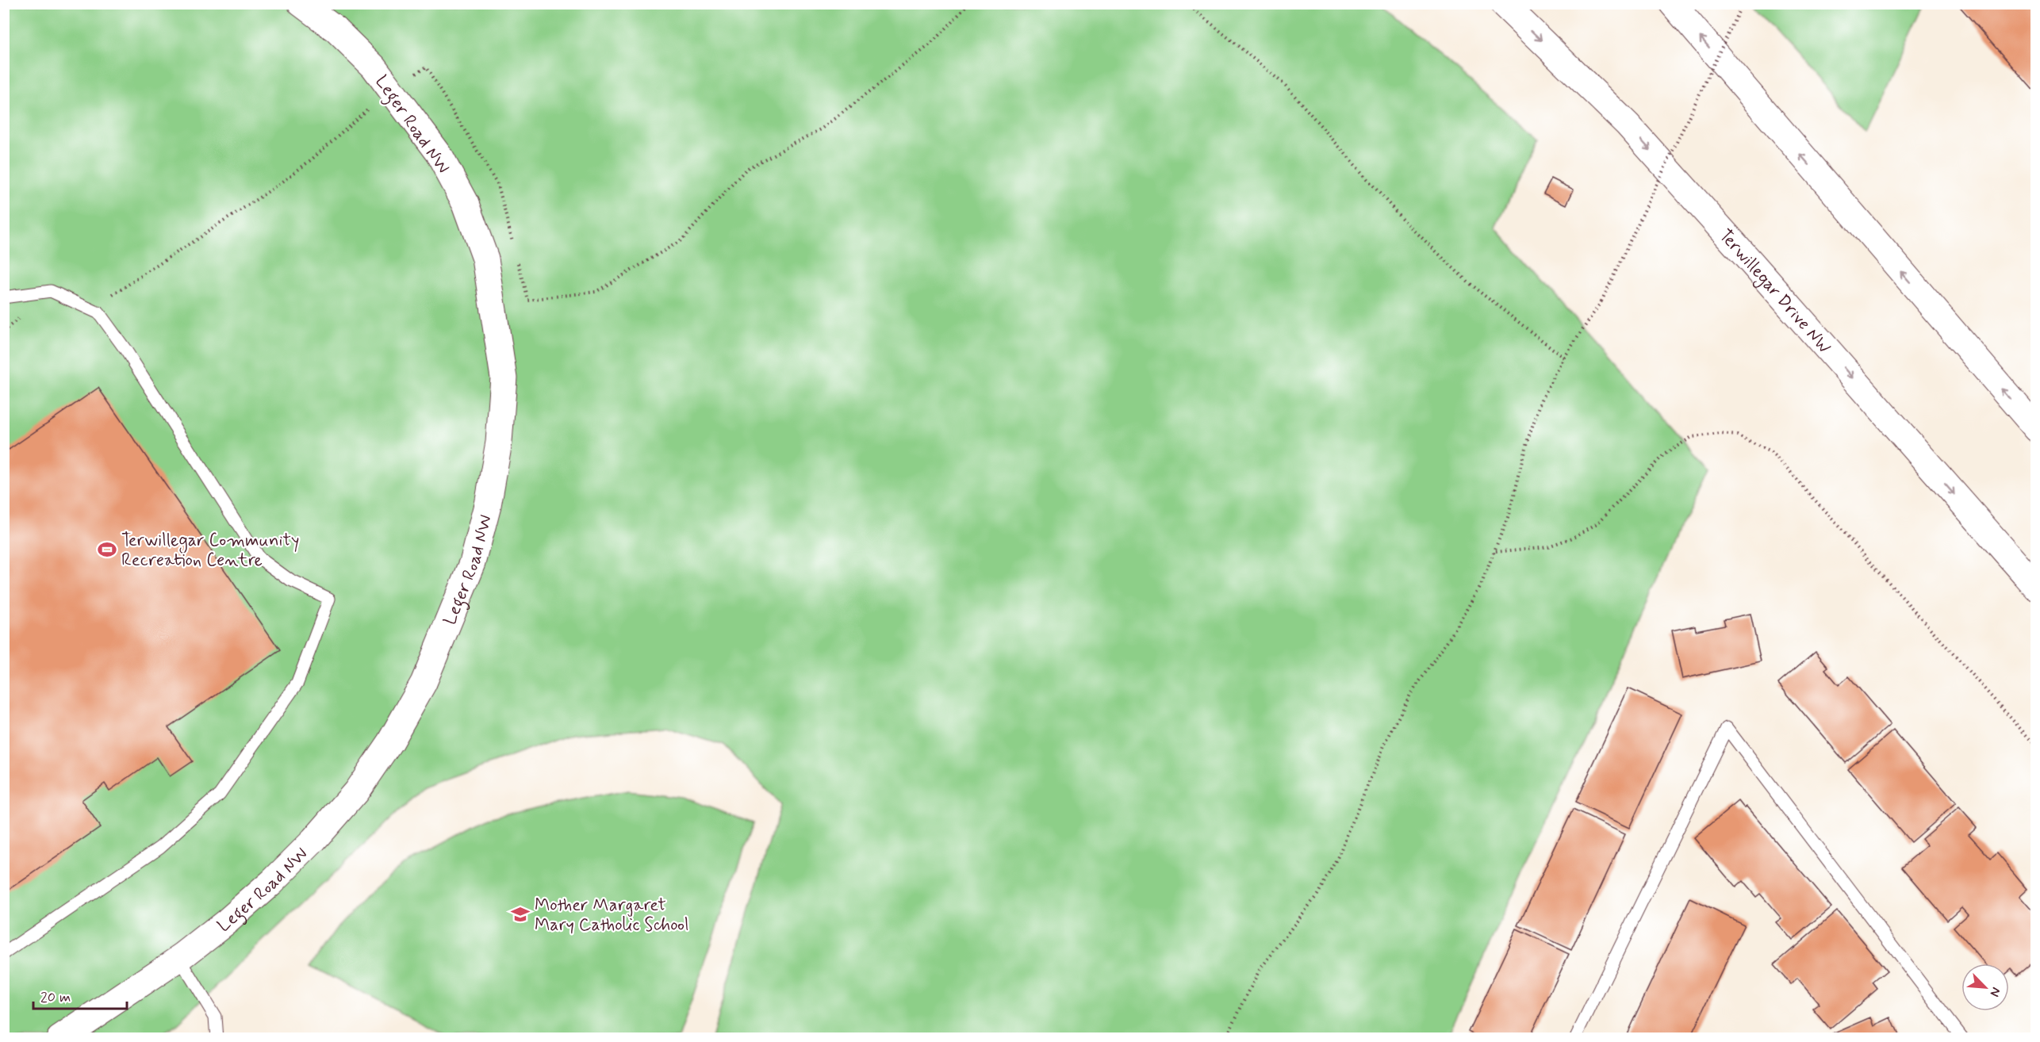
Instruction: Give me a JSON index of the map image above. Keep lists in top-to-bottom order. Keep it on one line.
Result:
{"streets":{"main road":["Leger Road NW","Terwillegar Drive NW"]},"places":{"sports":["Terwillegar Community Recreation Centre"],"school or university":["Mother Margaret Mary Catholic School"]},"scale_bar":"20 m","north":"bottom right"}
